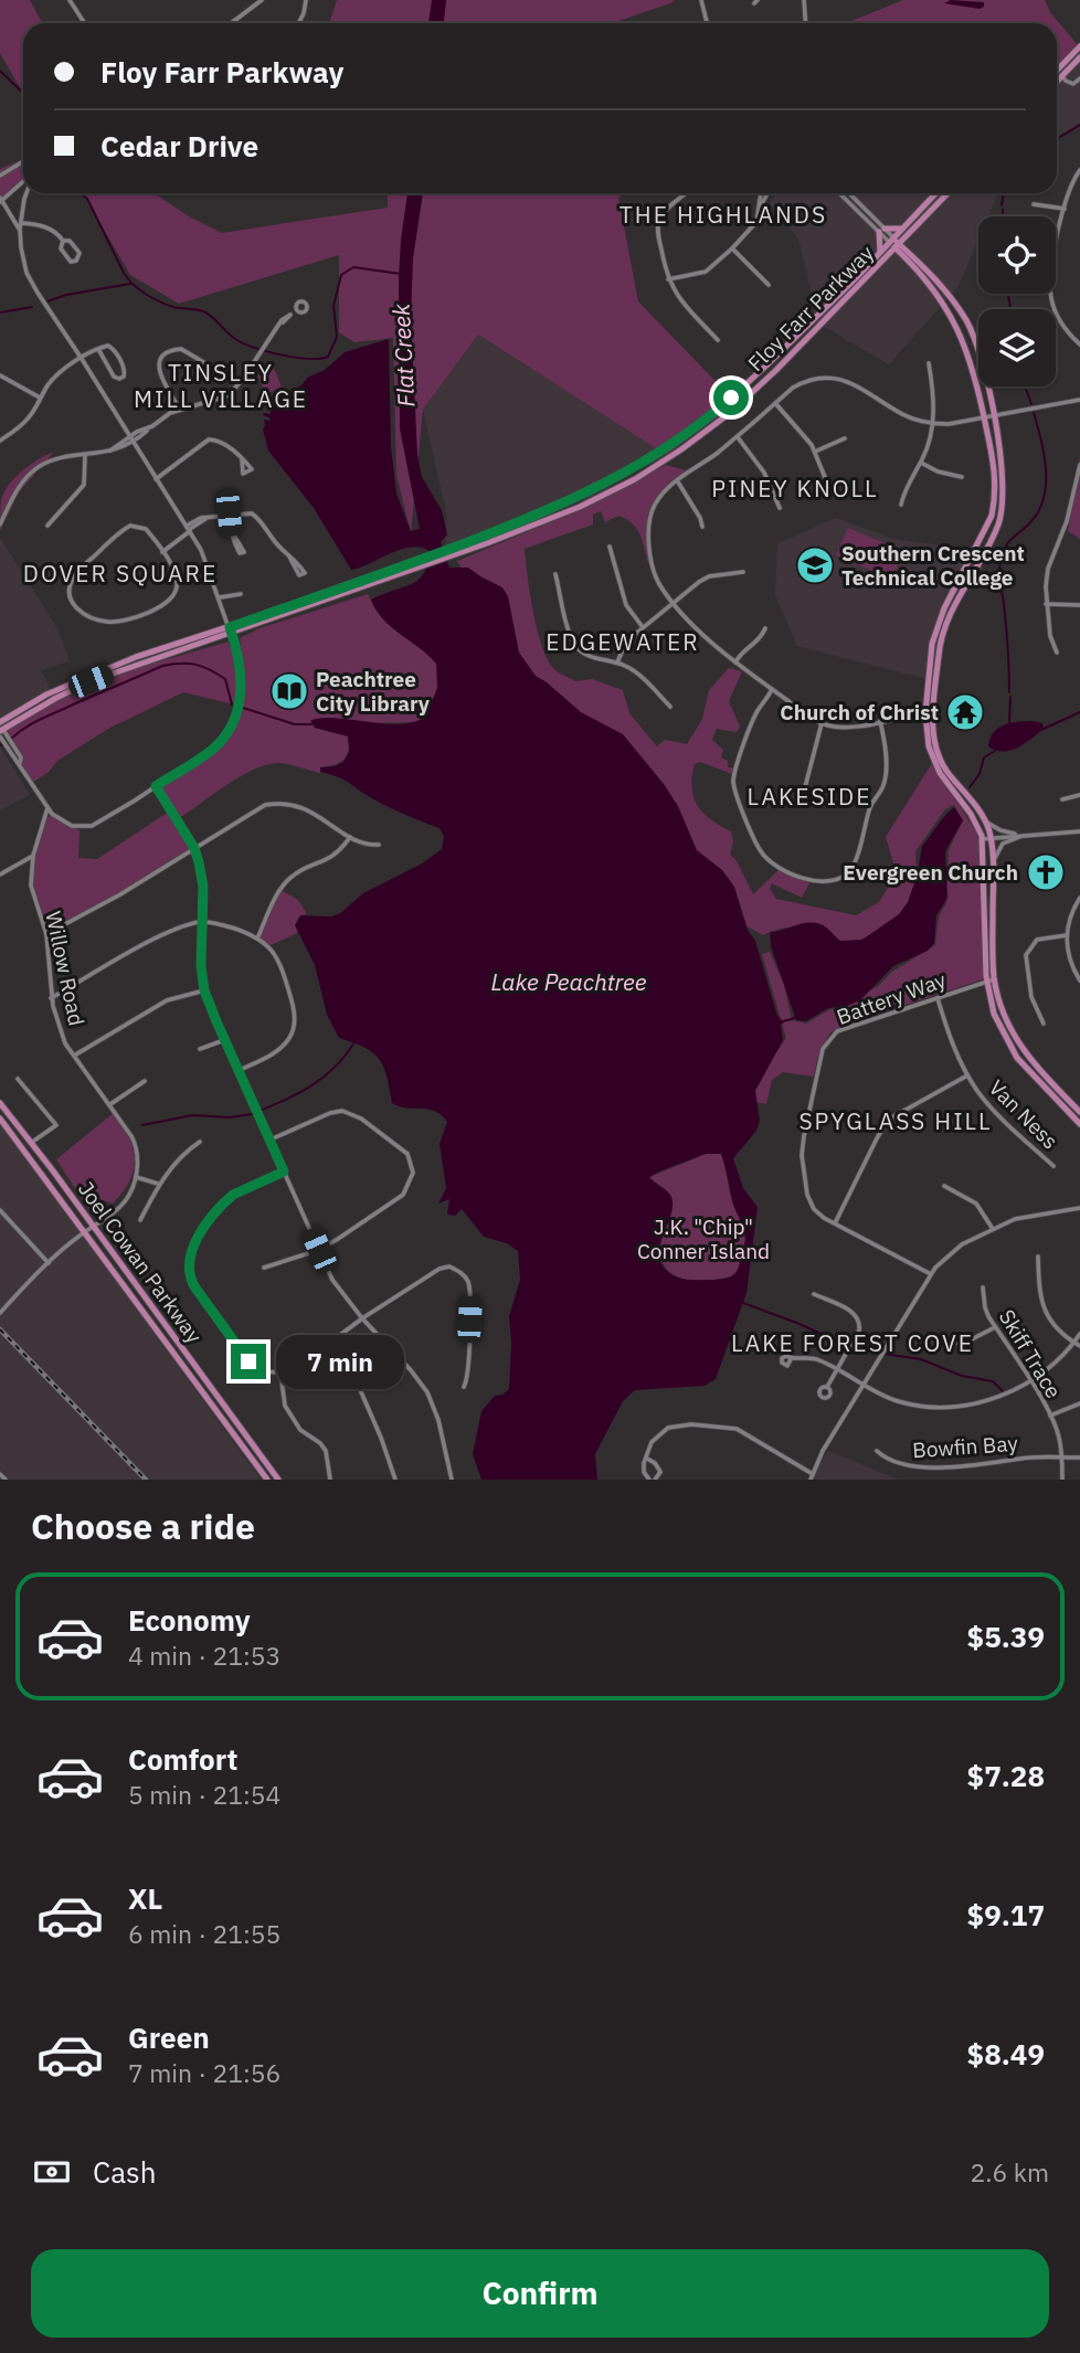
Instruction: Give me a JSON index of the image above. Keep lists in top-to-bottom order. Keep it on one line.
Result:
{"streets":{"main road":["Floy Farr Parkway","Joel Cowan Parkway"],"street":["Willow Road","Battery Way","Van Ness","Skiff Trace","Bowfin Bay"]},"crossings":[["Battery Way","Van Ness"],["Skiff Trace","Bowfin Bay"]],"districts":["THE HIGHLANDS","TINSLEY MILL VILLAGE","PINEY KNOLL","DOVER SQUARE","EDGEWATER","LAKESIDE","SPYGLASS HILL","LAKE FOREST COVE"],"water":["Flat Creek","Lake Peachtree"],"parks":["J.K. \"Chip\" Conner Island"],"places":{"school or university":["Southern Crescent Technical College"],"library":["Peachtree City Library"],"temple":["Church of Christ"],"church":["Evergreen Church"]},"page":{"banner":["Floy Farr Parkway","Cedar Drive"],"bubble":"7 min","heading":"Choose a ride","list":[{"name":"Economy","note":"4 min · 21:53","value":"$5.39"},{"name":"Comfort","note":"5 min · 21:54","value":"$7.28"},{"name":"XL","note":"6 min · 21:55","value":"$9.17"},{"name":"Green","note":"7 min · 21:56","value":"$8.49"}],"pay":["Cash","2.6 km"],"buttons":"Confirm"}}
